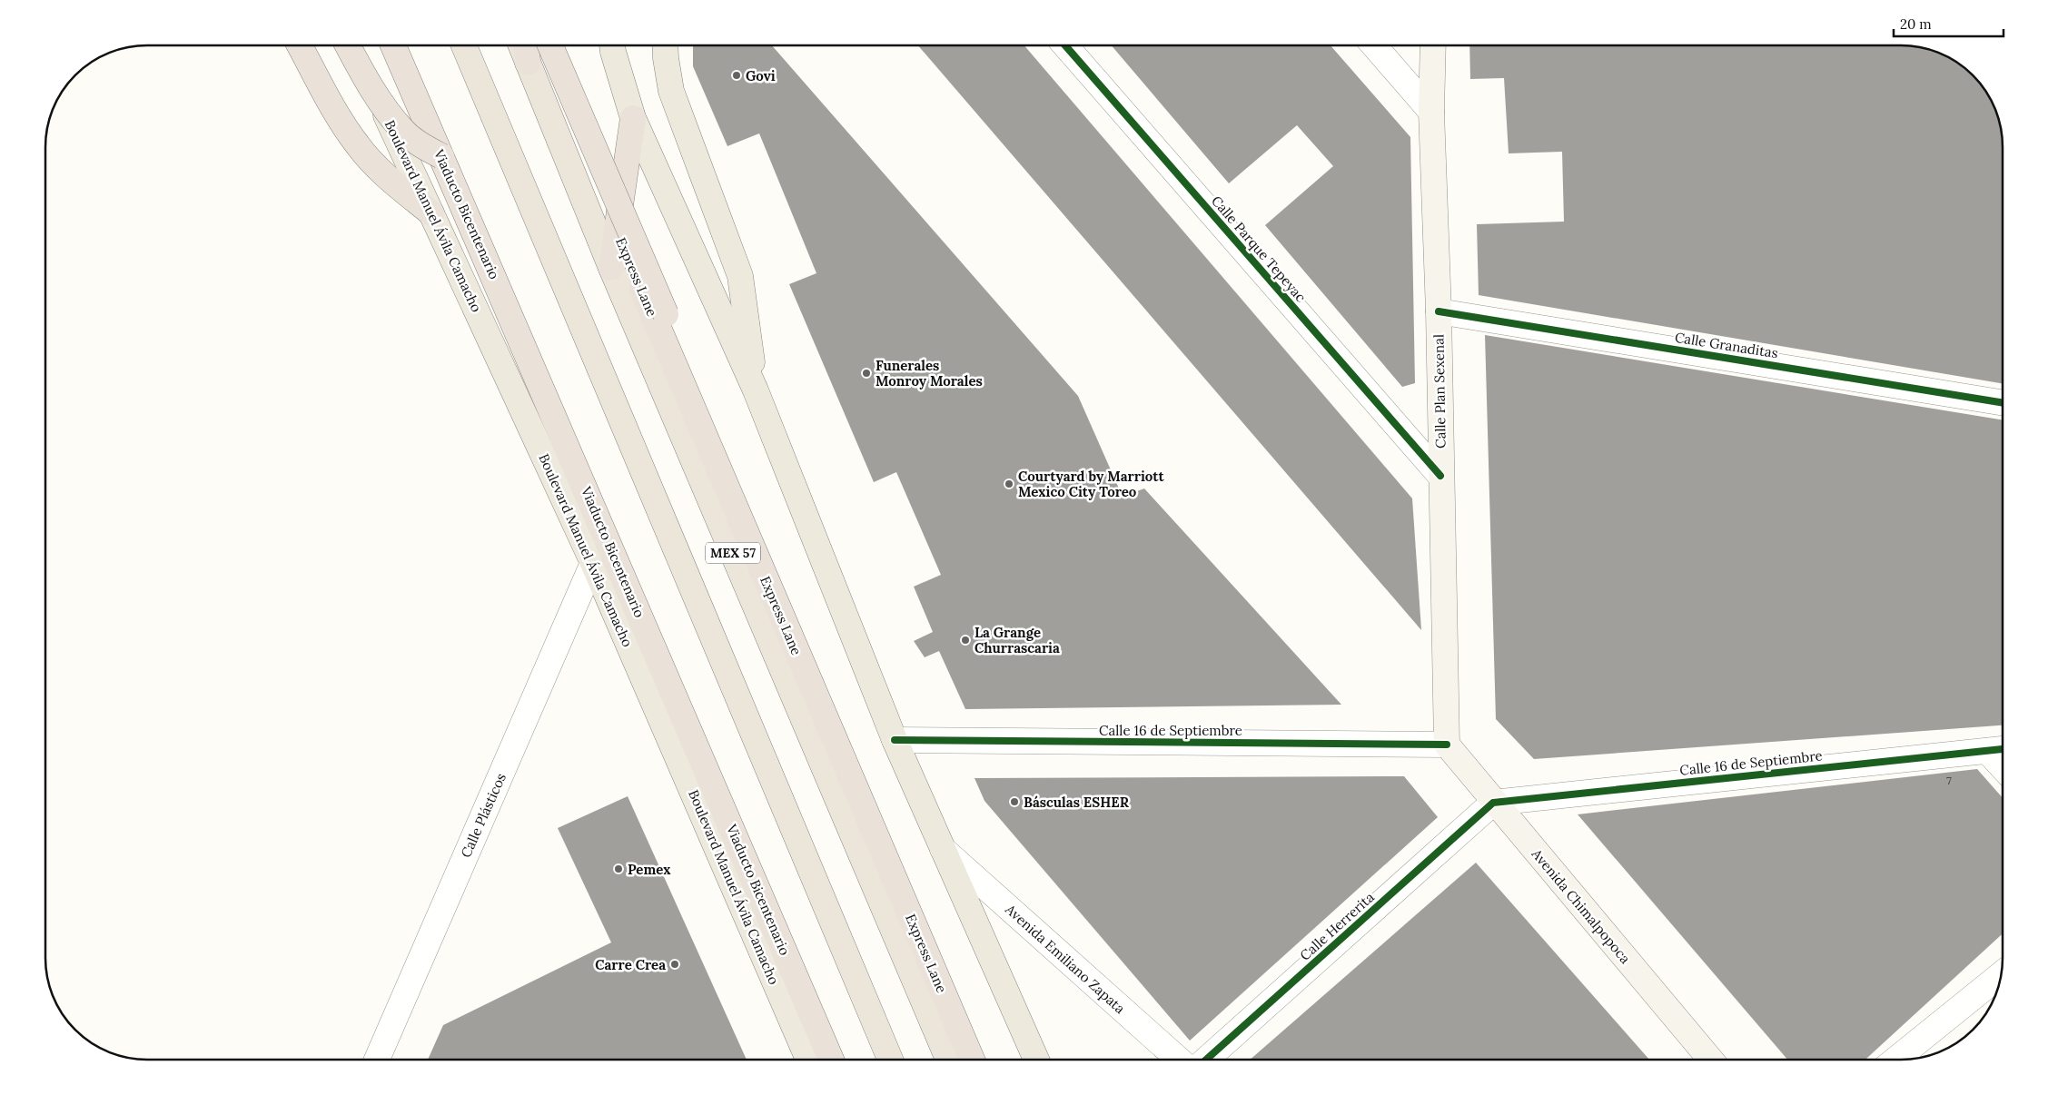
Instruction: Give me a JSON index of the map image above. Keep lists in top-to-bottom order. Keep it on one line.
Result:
{"streets":{"highway":["Viaducto Bicentenario","Express Lane","MEX 57"],"main road":["Boulevard Manuel Ávila Camacho","Calle Plan Sexenal","Avenida Chimalpopoca"],"street":["Calle Parque Tepeyac","Calle Granaditas","Calle 16 de Septiembre","Calle Plásticos","Calle Herrerita","Avenida Emiliano Zapata"]},"crossings":[["Boulevard Manuel Ávila Camacho","Calle Plásticos"],["Calle Parque Tepeyac","Calle Plan Sexenal"],["Calle Granaditas","Calle Plan Sexenal"],["Calle Plan Sexenal","Calle 16 de Septiembre"],["Calle Plan Sexenal","Avenida Chimalpopoca"],["Calle 16 de Septiembre","Avenida Chimalpopoca"],["Calle 16 de Septiembre","Calle Herrerita"],["Avenida Chimalpopoca","Calle Herrerita"]],"places":["Govi","Funerales Monroy Morales","Courtyard by Marriott Mexico City Toreo","La Grange Churrascaria","Básculas ESHER","Pemex","Carre Crea"],"house_numbers":["7"],"scale_bar":"20 m"}
